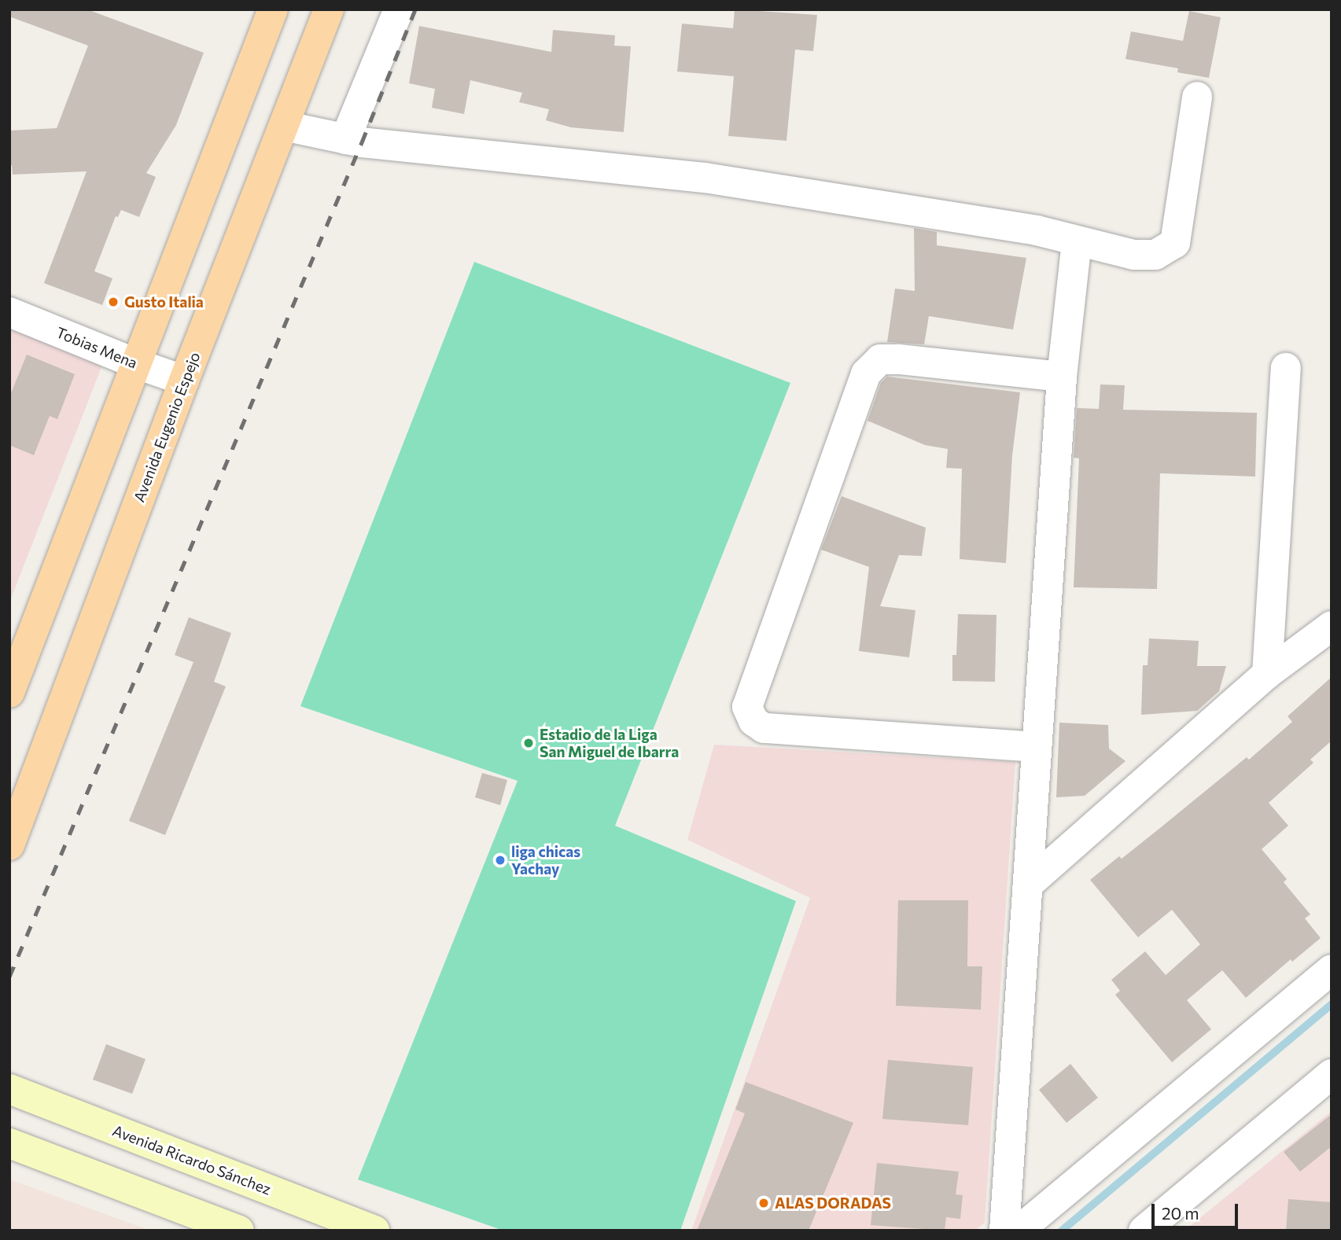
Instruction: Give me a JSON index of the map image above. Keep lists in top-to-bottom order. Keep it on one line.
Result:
{"streets":{"main road":["Avenida Eugenio Espejo","Avenida Ricardo Sánchez"],"street":["Tobias Mena"]},"crossings":[["Tobias Mena","Avenida Eugenio Espejo"]],"places":["Gusto Italia","Estadio de la Liga San Miguel de Ibarra","liga chicas Yachay","ALAS DORADAS"],"scale_bar":"20 m"}
